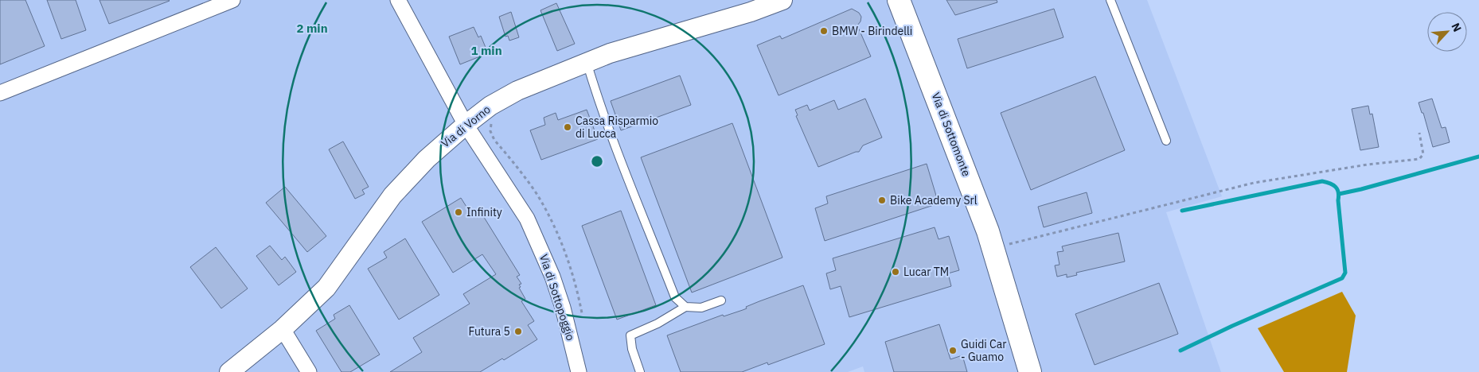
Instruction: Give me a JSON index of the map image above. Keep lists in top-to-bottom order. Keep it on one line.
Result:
{"streets":{"main road":["Via di Sottomonte"],"street":["Via di Vorno","Via di Sottopoggio"]},"crossings":[["Via di Vorno","Via di Sottopoggio"]],"places":["BMW - Birindelli","Cassa Risparmio di Lucca","Bike Academy Srl","Infinity","Lucar TM","Futura 5","Guidi Car - Guamo"],"north":"top right","rings":["2 min","1 min"]}
